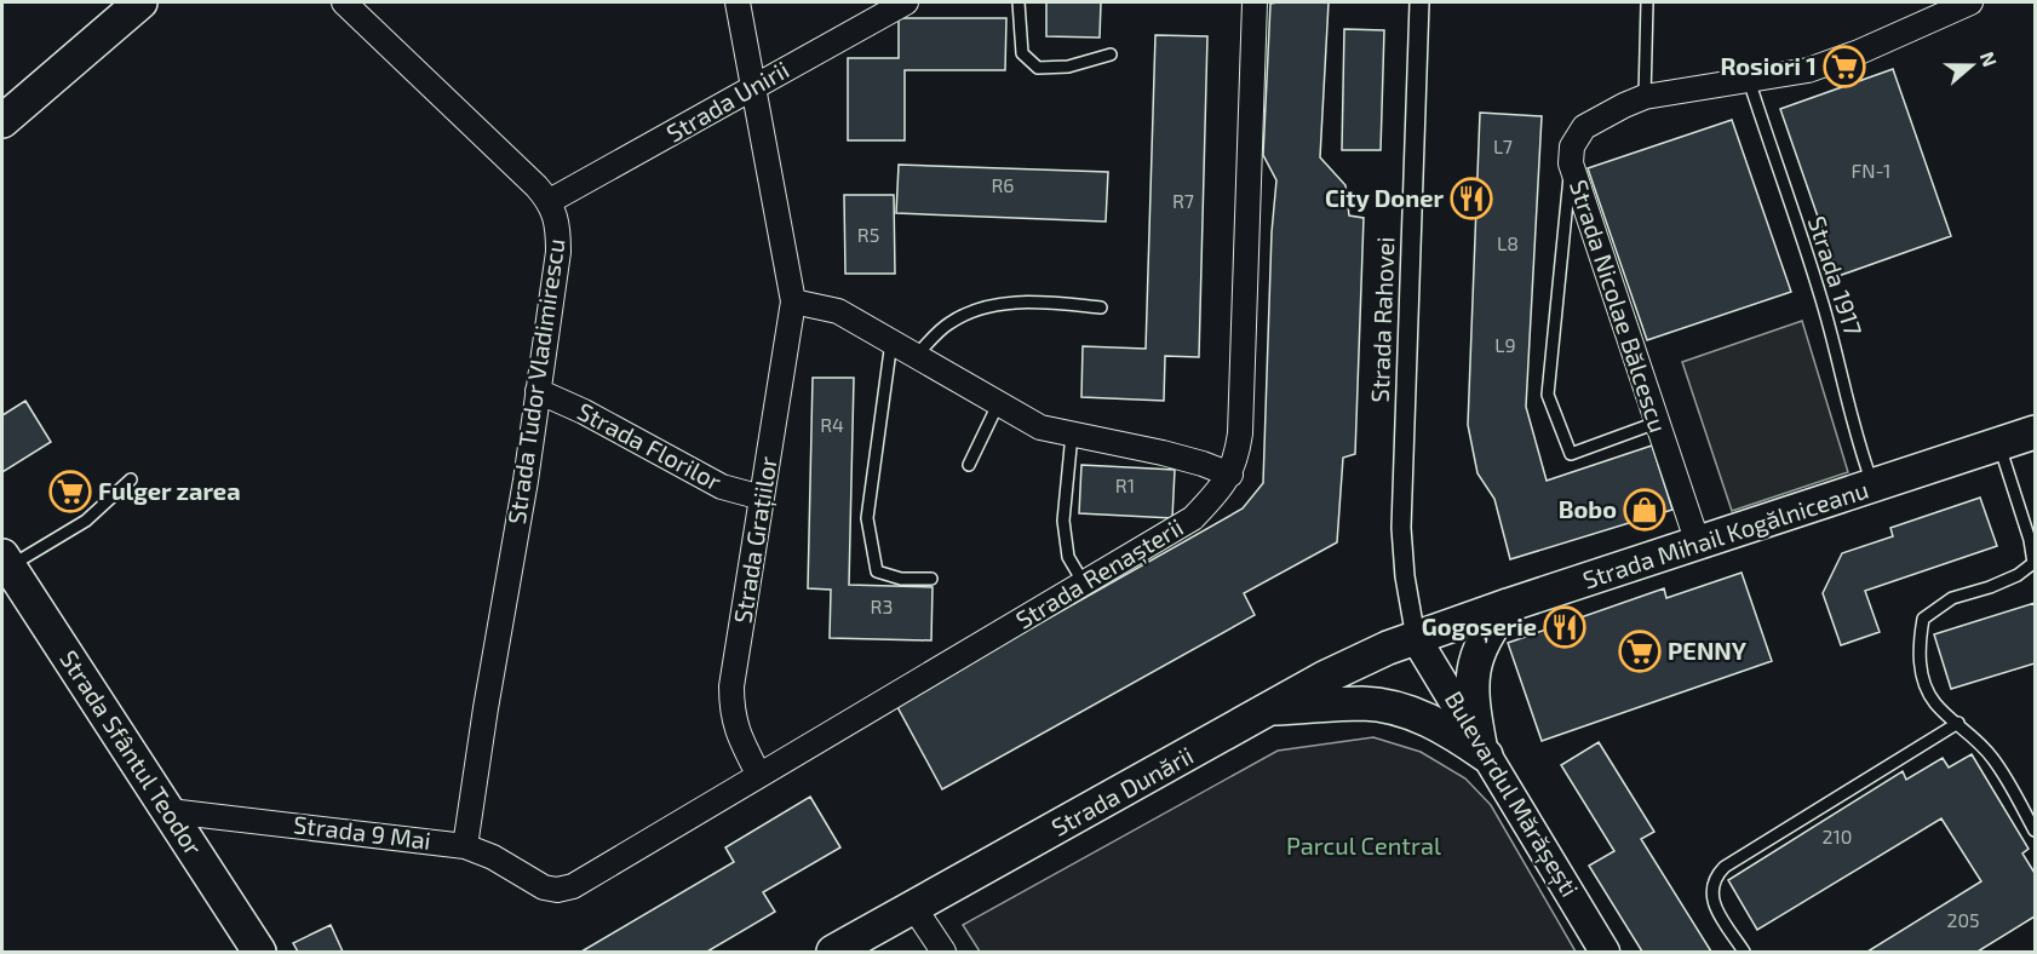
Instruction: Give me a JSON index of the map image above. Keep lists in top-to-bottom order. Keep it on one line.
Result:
{"streets":{"main road":["Strada Mihail Kogălniceanu","Strada Sfântul Teodor","Strada Dunării"],"street":["Strada Unirii","Strada Nicolae Bălcescu","Strada Rahovei","Strada Tudor Vladimirescu","Strada Florilor","Strada Grațiilor","Strada Renașterii","Bulevardul Mărășești","Strada 9 Mai"],"lane":["Strada 1917"]},"crossings":[["Strada Unirii","Strada Tudor Vladimirescu"],["Strada Unirii","Strada Grațiilor"],["Strada 1917","Strada Nicolae Bălcescu"],["Strada 1917","Strada Mihail Kogălniceanu"],["Strada Nicolae Bălcescu","Strada Mihail Kogălniceanu"],["Strada Rahovei","Strada Mihail Kogălniceanu"],["Strada Rahovei","Strada Dunării"],["Strada Rahovei","Bulevardul Mărășești"],["Strada Tudor Vladimirescu","Strada Florilor"],["Strada Tudor Vladimirescu","Strada 9 Mai"],["Strada Florilor","Strada Grațiilor"],["Strada Mihail Kogălniceanu","Strada Dunării"],["Strada Mihail Kogălniceanu","Bulevardul Mărășești"],["Strada Grațiilor","Strada Renașterii"],["Strada Renașterii","Strada 9 Mai"],["Strada Sfântul Teodor","Strada 9 Mai"],["Strada Dunării","Bulevardul Mărășești"]],"parks":["Parcul Central"],"places":{"supermarket":["Rosiori 1","Fulger zarea","PENNY"],"restaurant":["City Doner","Gogoșerie"],"shop":["Bobo"]},"house_numbers":["L7","FN-1","R6","R7","R5","L8","L9","R4","R1","R3","210","205"],"north":"right"}
